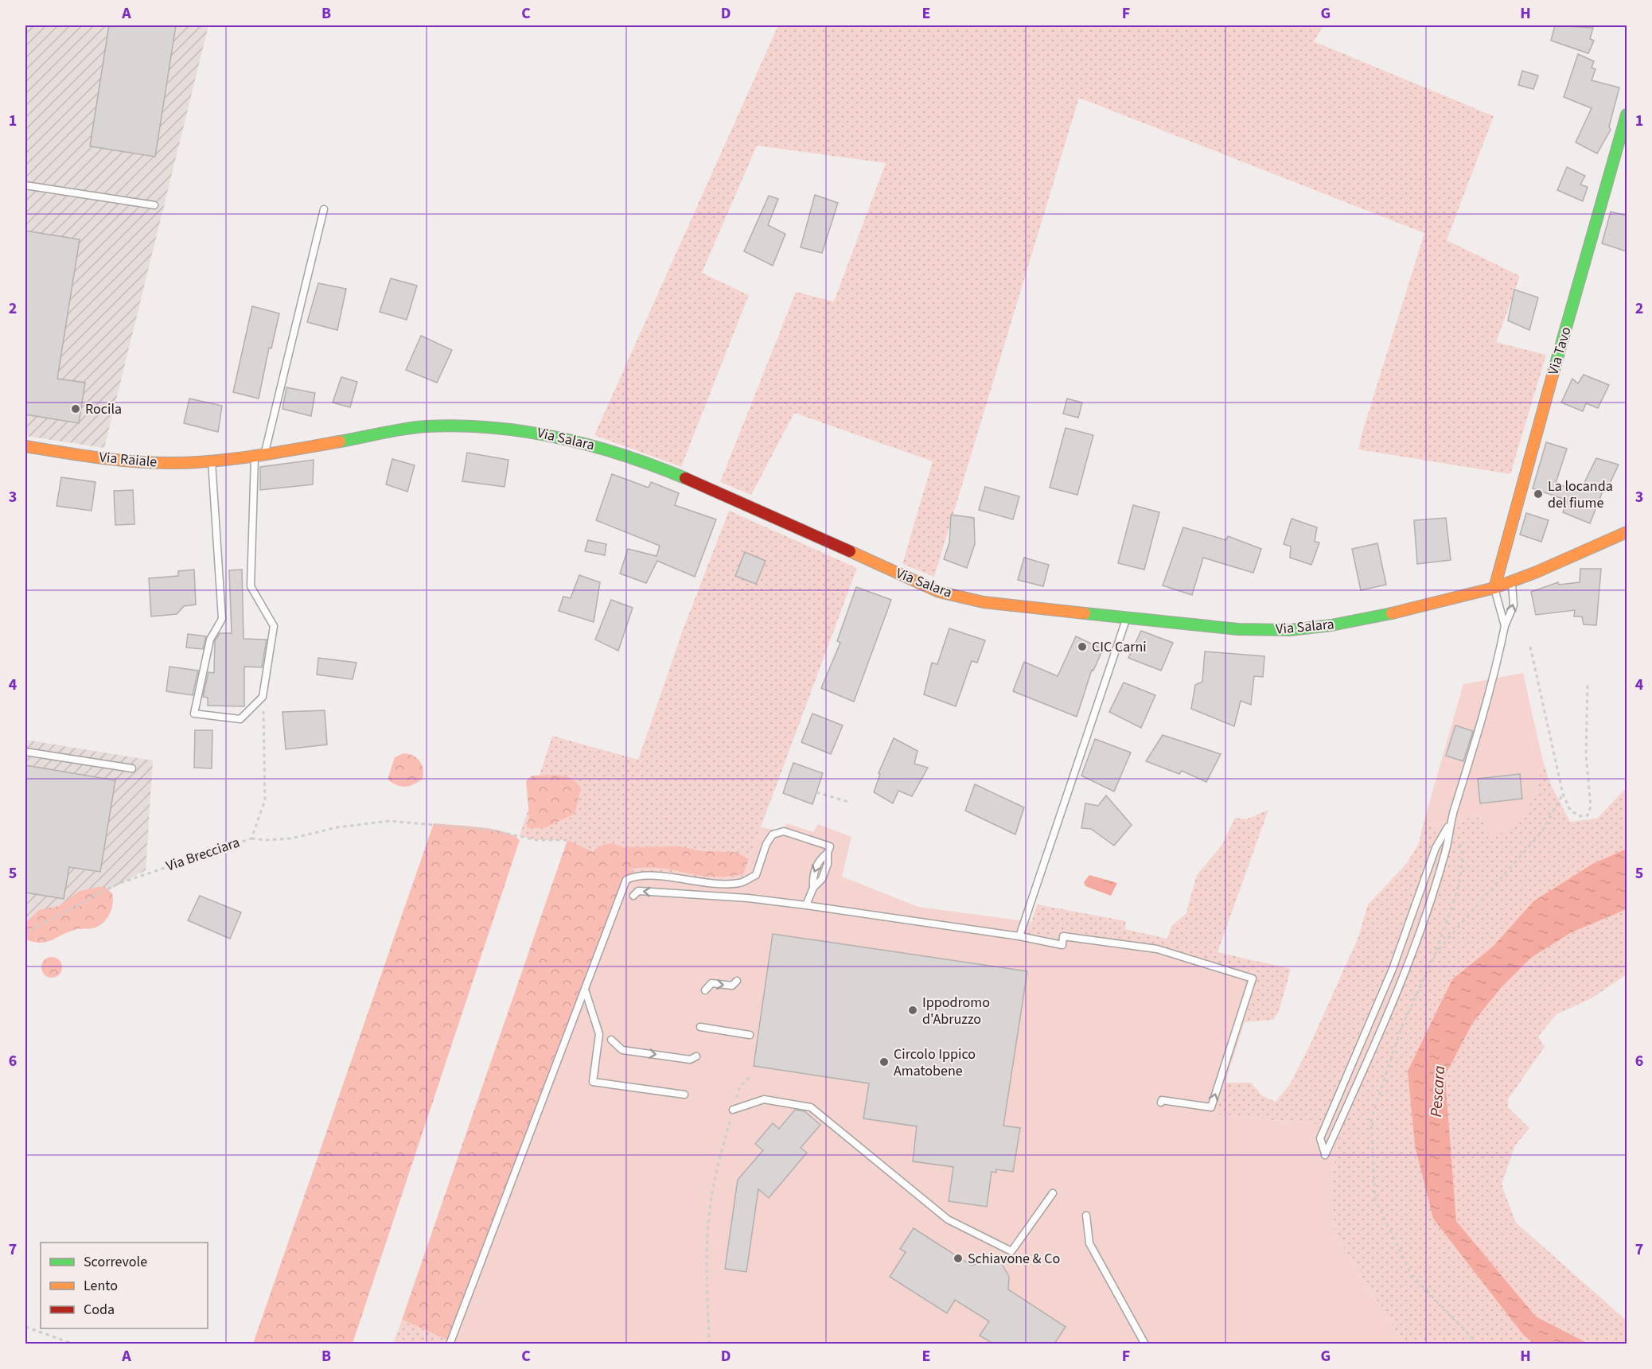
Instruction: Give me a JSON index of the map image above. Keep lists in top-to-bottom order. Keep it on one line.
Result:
{"streets":{"street":["Via Tavo","Via Salara","Via Raiale"],"path":["Via Brecciara"]},"crossings":[["Via Tavo","Via Salara"],["Via Salara","Via Raiale"]],"water":["Pescara"],"places":["Rocila","La locanda del fiume","CIC Carni","Ippodromo d'Abruzzo","Circolo Ippico Amatobene","Schiavone & Co"],"legend":["Scorrevole","Lento","Coda"],"grid":{"columns":["A","B","C","D","E","F","G","H"],"rows":["1","2","3","4","5","6","7"]}}
